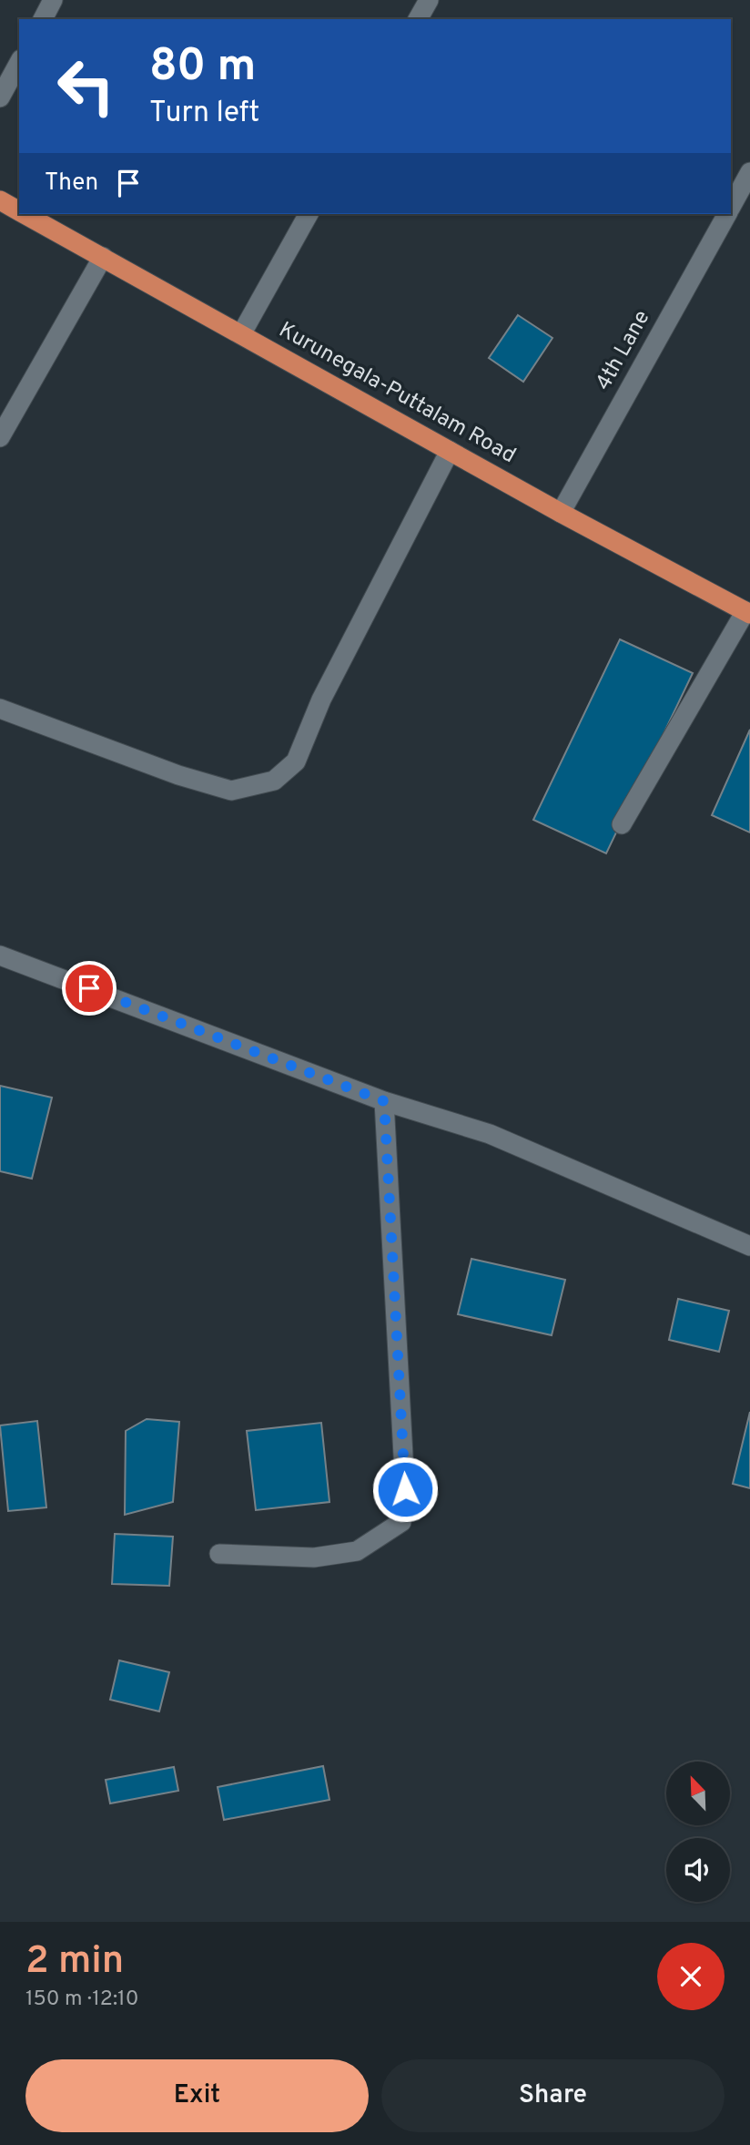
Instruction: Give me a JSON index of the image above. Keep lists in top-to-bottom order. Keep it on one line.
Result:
{"streets":{"highway":["Kurunegala-Puttalam Road"],"street":["4th Lane"]},"crossings":[["4th Lane","Kurunegala-Puttalam Road"]],"north":"top left","page":{"turn":["80 m","Turn left"],"then":"Then","heading":["2 min","150 m · 12:10"],"buttons":["Exit","Share"]}}
